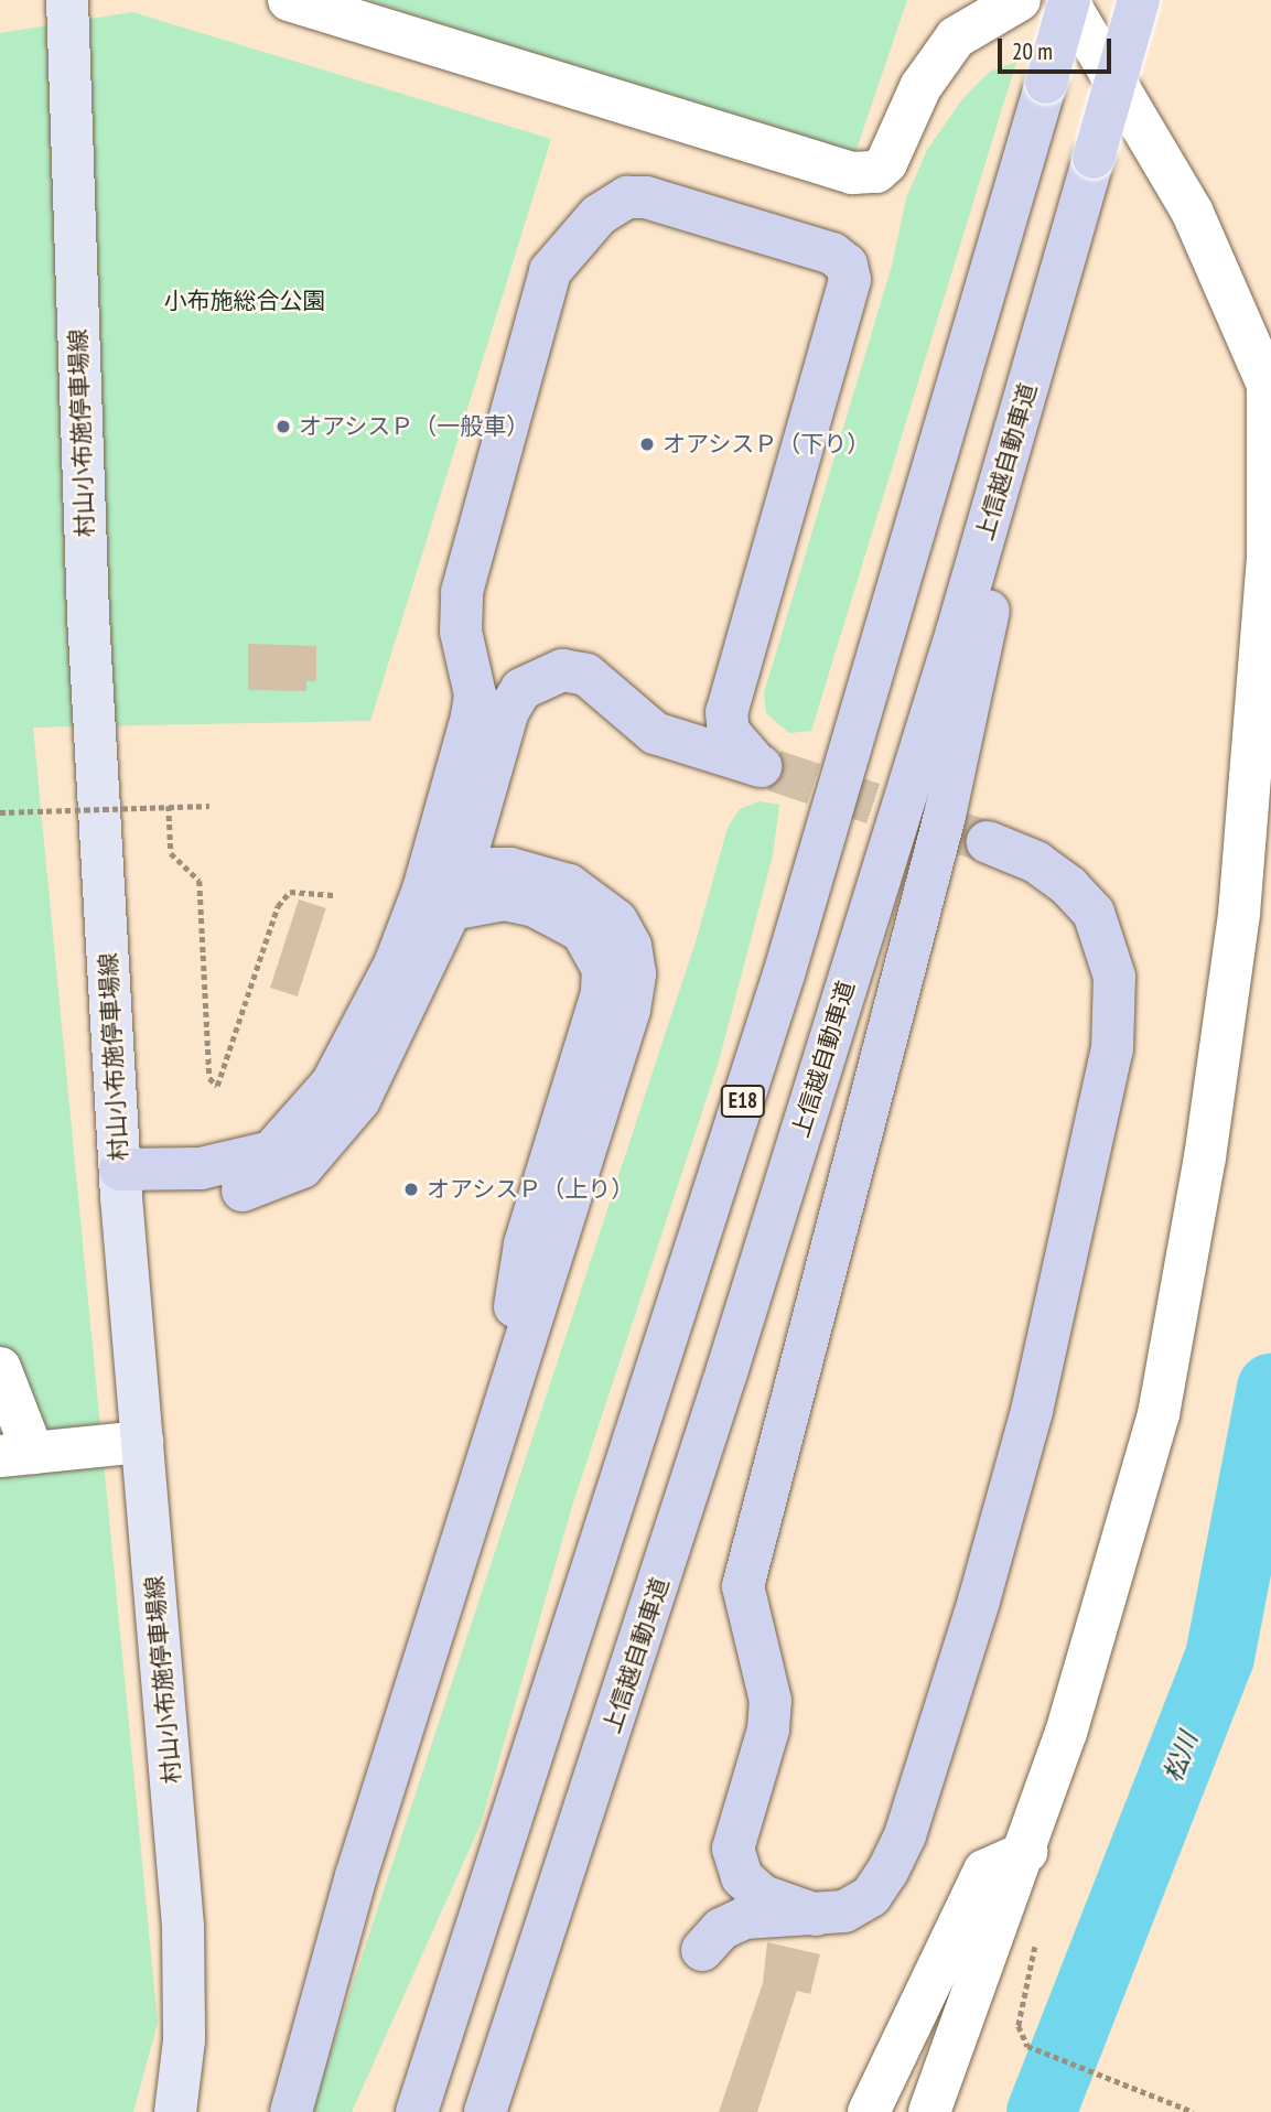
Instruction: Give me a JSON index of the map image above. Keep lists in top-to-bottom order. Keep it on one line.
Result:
{"streets":{"highway":["上信越自動車道","E18"],"main road":["村山小布施停車場線"]},"water":["松川"],"parks":["小布施総合公園"],"places":["オアシスＰ（一般車）","オアシスＰ（下り）","オアシスＰ（上り）"],"scale_bar":"20 m"}
